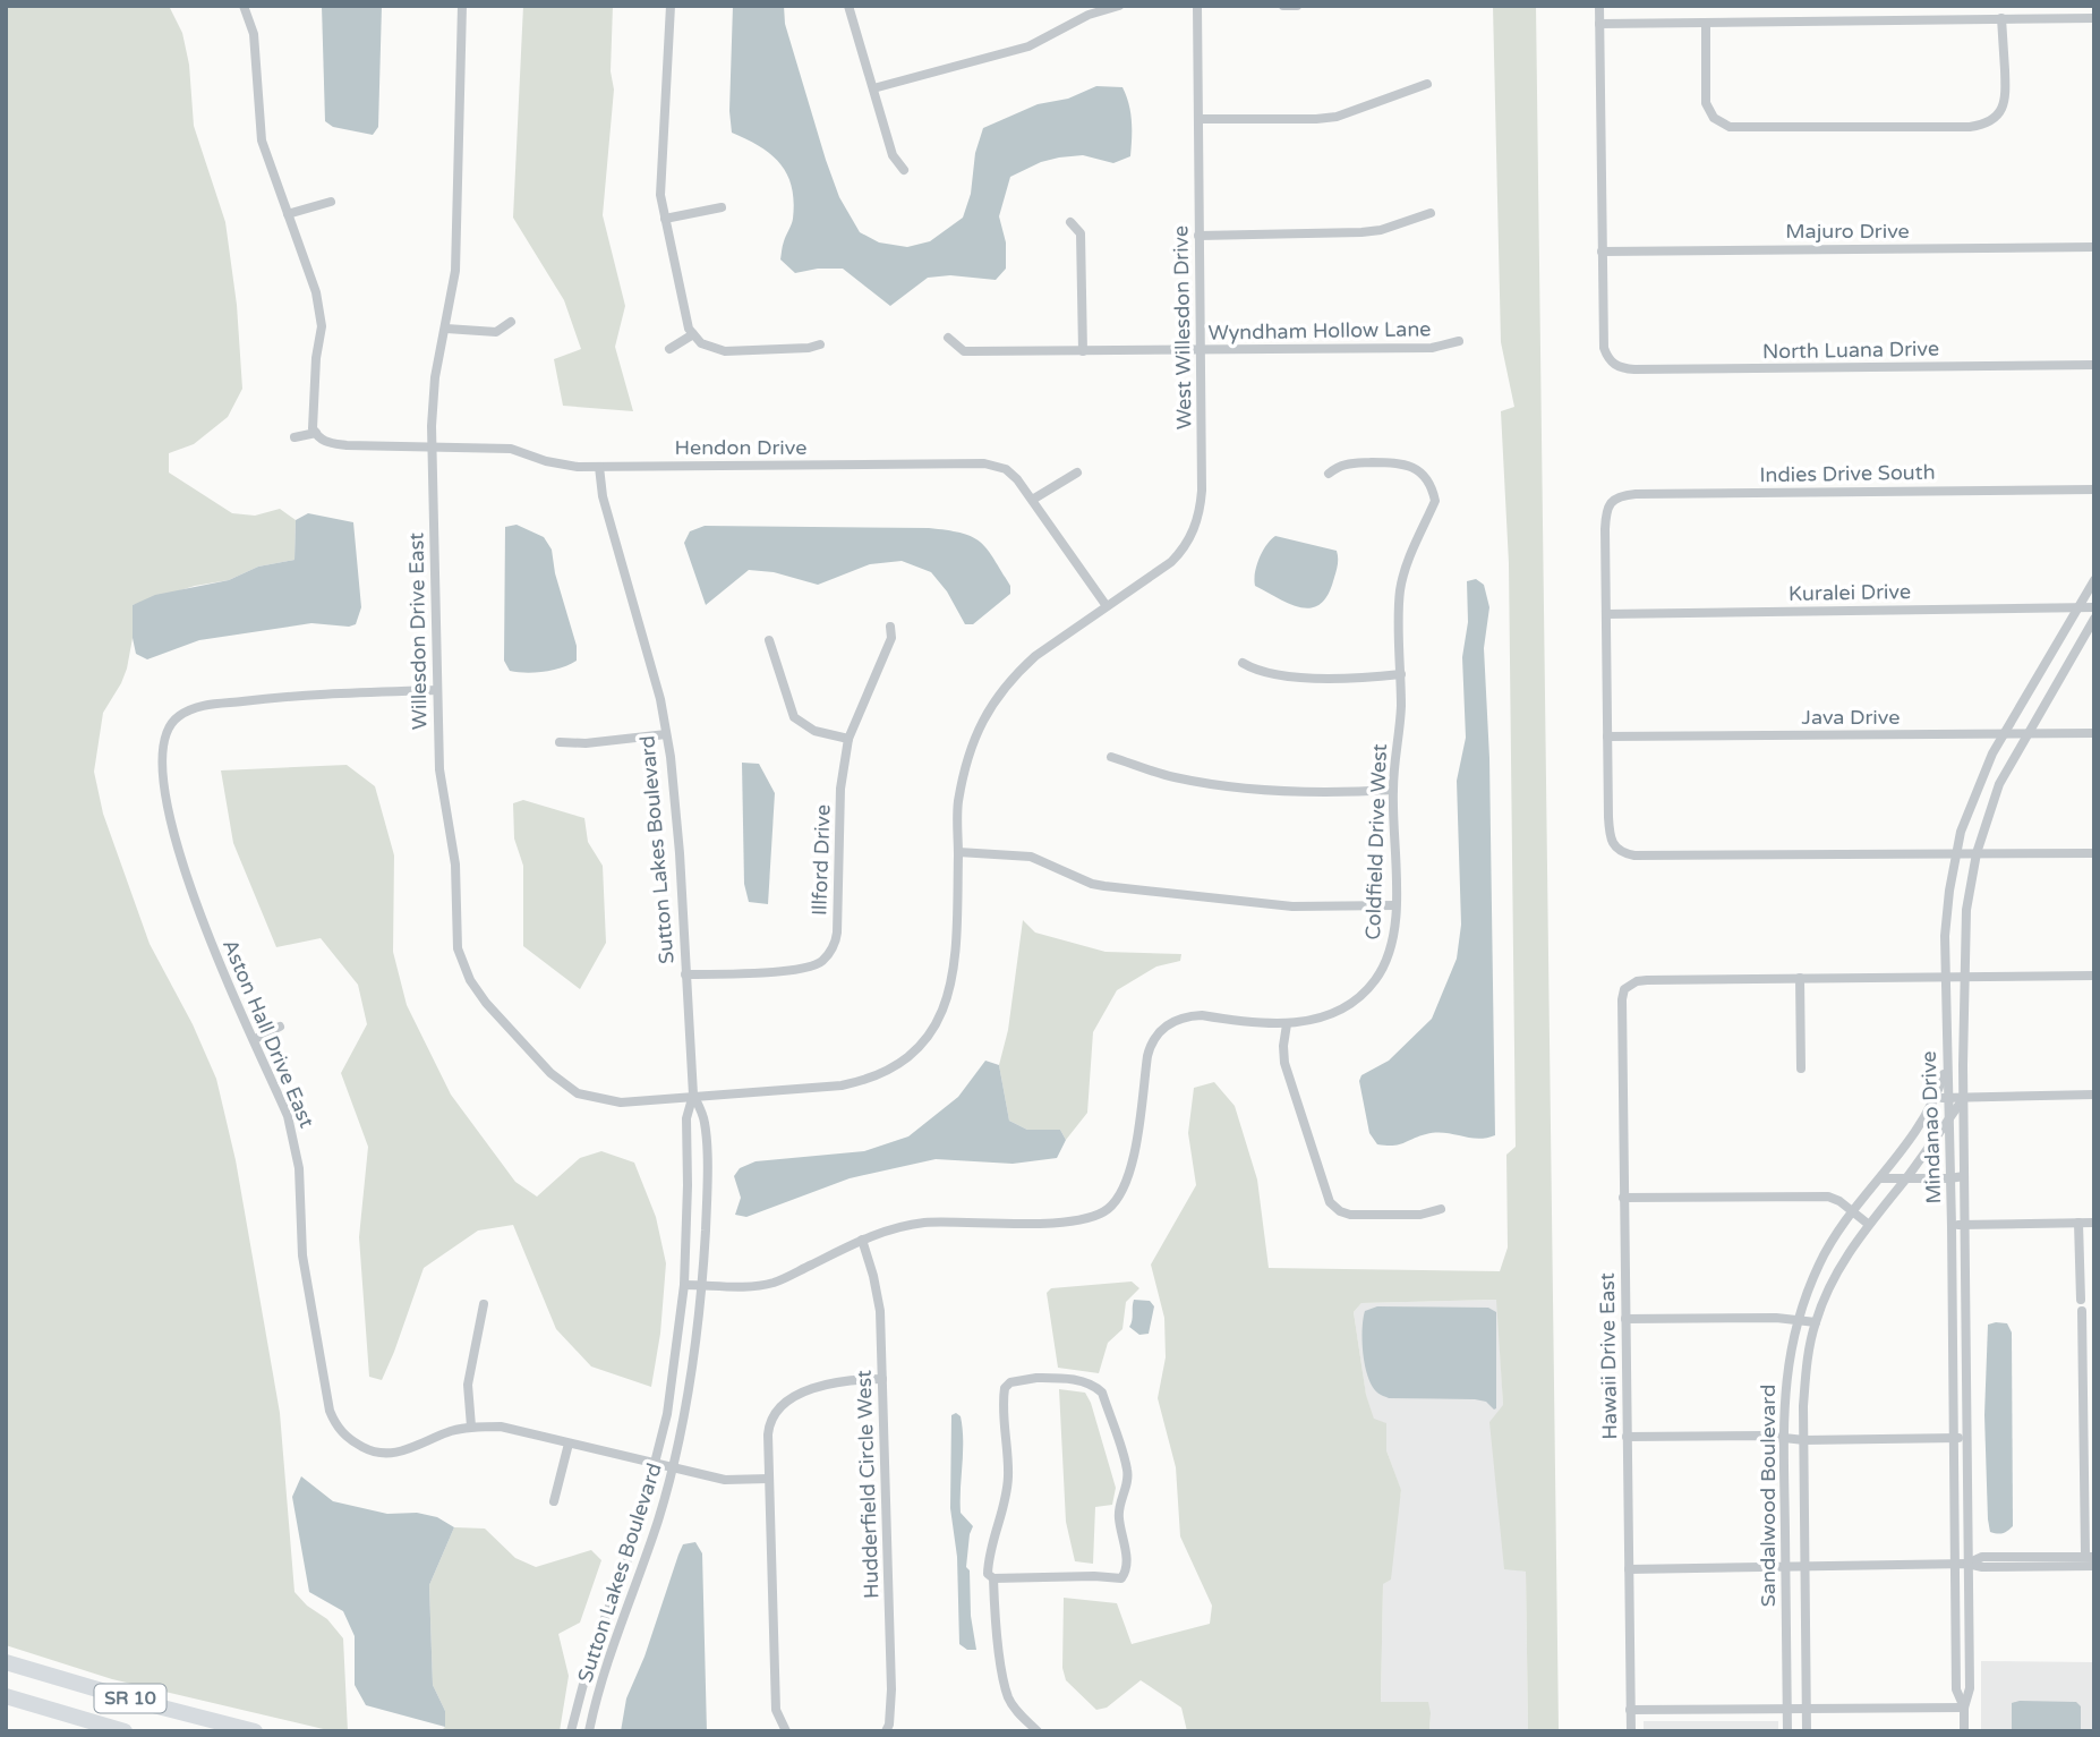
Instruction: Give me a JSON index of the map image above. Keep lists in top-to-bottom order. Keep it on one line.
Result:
{"streets":{"highway":["SR 10"],"street":["Majuro Drive","West Willesdon Drive","Wyndham Hollow Lane","North Luana Drive","Hendon Drive","Indies Drive South","Kuralei Drive","Willesdon Drive East","Java Drive","Coldfield Drive West","Sutton Lakes Boulevard","Illford Drive","Aston Hall Drive East","Mindanao Drive","Hawaii Drive East","Hudderfield Circle West","Sandalwood Boulevard"]},"crossings":[["Majuro Drive","North Luana Drive"],["West Willesdon Drive","Wyndham Hollow Lane"],["West Willesdon Drive","Hendon Drive"],["West Willesdon Drive","Willesdon Drive East"],["Hendon Drive","Willesdon Drive East"],["Hendon Drive","Sutton Lakes Boulevard"],["Indies Drive South","Kuralei Drive"],["Kuralei Drive","Mindanao Drive"],["Willesdon Drive East","Sutton Lakes Boulevard"],["Willesdon Drive East","Aston Hall Drive East"],["Java Drive","Mindanao Drive"],["Coldfield Drive West","Sutton Lakes Boulevard"],["Coldfield Drive West","Hudderfield Circle West"],["Sutton Lakes Boulevard","Illford Drive"],["Mindanao Drive","Sandalwood Boulevard"]]}
